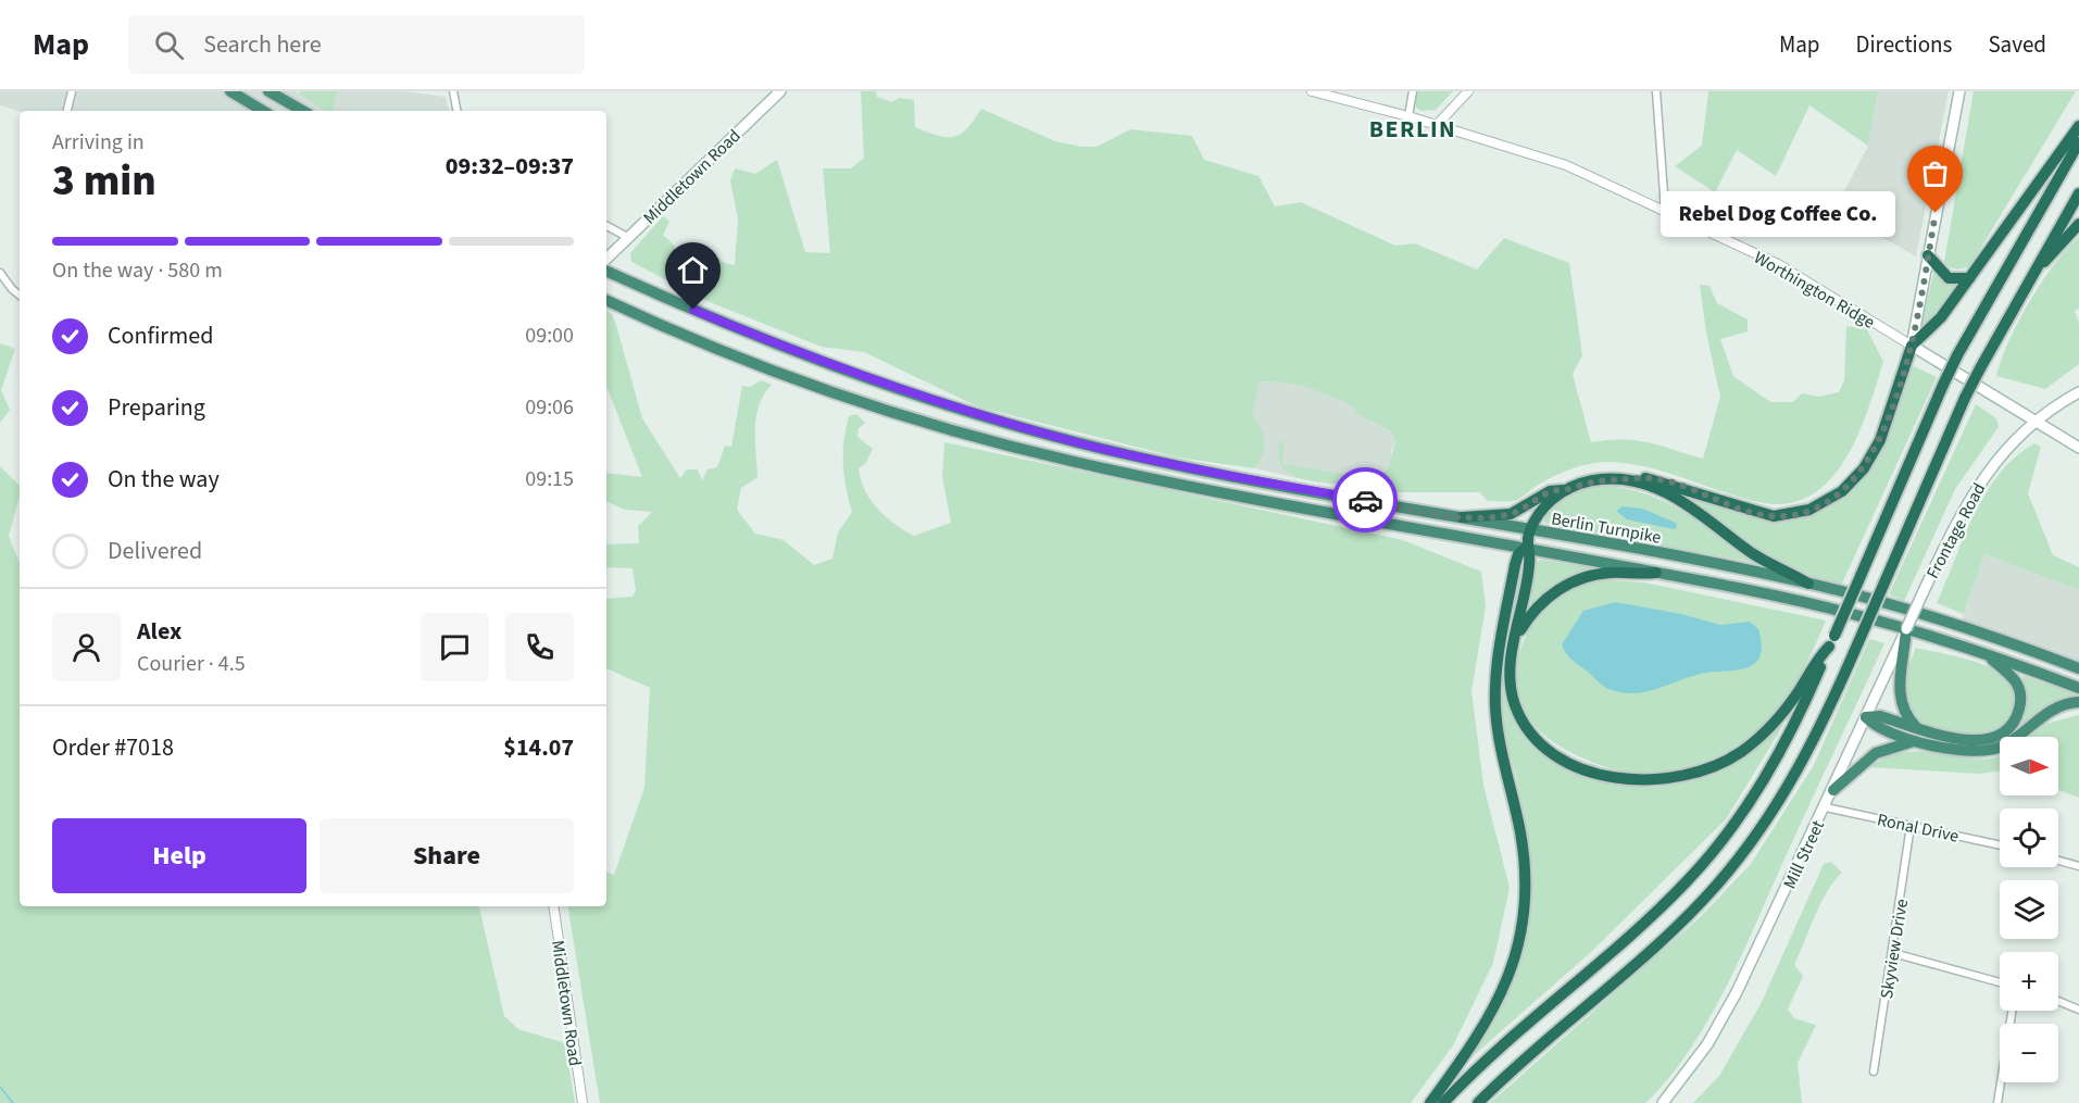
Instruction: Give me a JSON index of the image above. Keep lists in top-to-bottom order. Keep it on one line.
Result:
{"streets":{"highway":["Berlin Turnpike"],"main road":["Middletown Road","Worthington Ridge","Frontage Road","Mill Street"],"street":["Ronal Drive","Skyview Drive"]},"crossings":[["Worthington Ridge","Frontage Road"],["Ronal Drive","Mill Street"],["Ronal Drive","Skyview Drive"]],"districts":["BERLIN"],"places":["Rebel Dog Coffee Co."],"north":"right","page":{"header":"Map","search":"Search here","nav":["Map","Directions","Saved"],"heading":["3 min","Arriving in","09:32–09:37"],"panel":["Alex","Courier · 4.5","Order #7018","$14.07"],"bubble":"Rebel Dog Coffee Co.","bar":"On the way · 580 m","list":[["Confirmed","09:00"],["Preparing","09:06"],["On the way","09:15"],"Delivered"],"map_buttons":["+","−"],"buttons":["Help","Share"]}}
